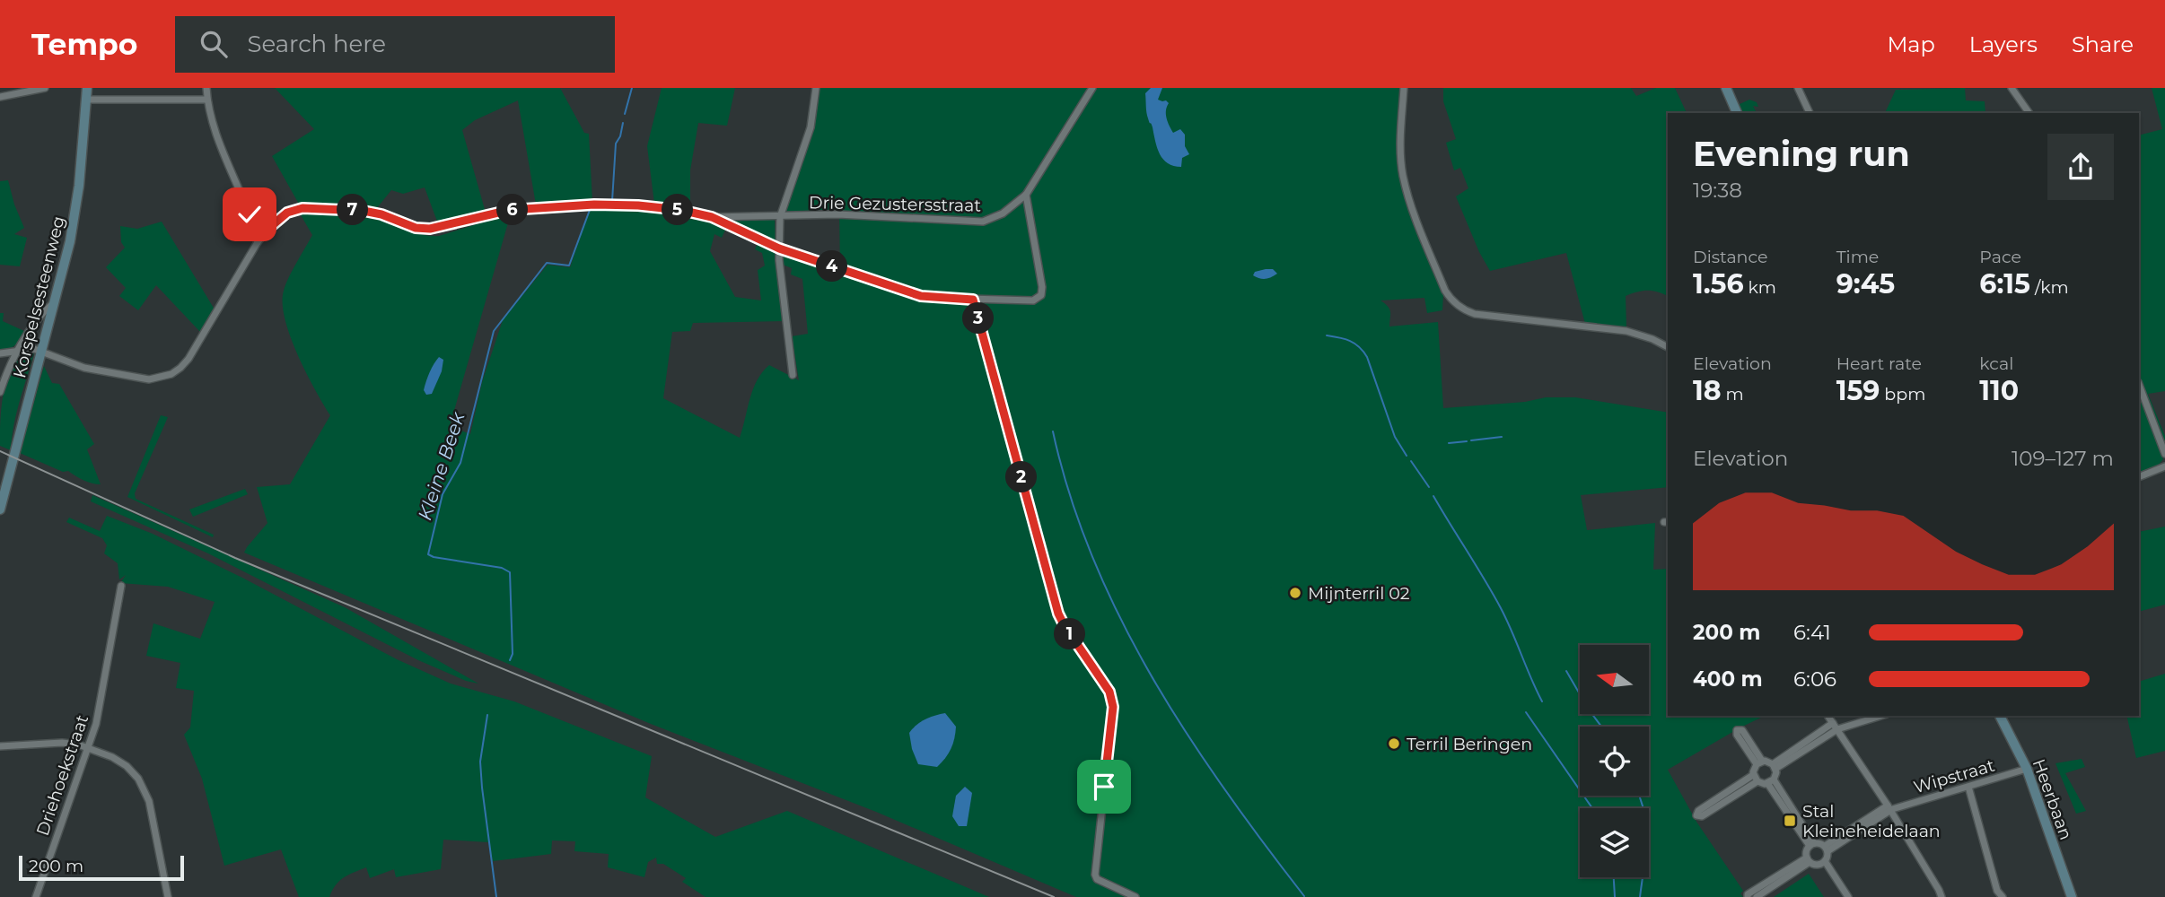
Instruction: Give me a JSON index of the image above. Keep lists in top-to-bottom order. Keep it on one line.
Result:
{"streets":{"street":["Drie Gezustersstraat","Korspelsesteenweg","Driehoekstraat","Wipstraat","Heerbaan"]},"crossings":[["Wipstraat","Heerbaan"]],"water":["Kleine Beek"],"places":{"other":["Mijnterril 02","Terril Beringen"],"transit":["Stal Kleineheidelaan"]},"scale_bar":"200 m","north":"left","page":{"header":"Tempo","search":"Search here","nav":["Map","Layers","Share"],"heading":["Evening run","19:38"],"pins":["5","6","7","4","3","2","1"],"stats":[["Distance","1.56 km"],["Time","9:45"],["Pace","6:15 /km"],["Elevation","18 m"],["Heart rate","159 bpm"],["kcal","110"]],"chart":["Elevation","109–127 m"],"list":[{"name":"200 m","note":"6:41"},{"name":"400 m","note":"6:06"}],"scale":"200 m"}}
